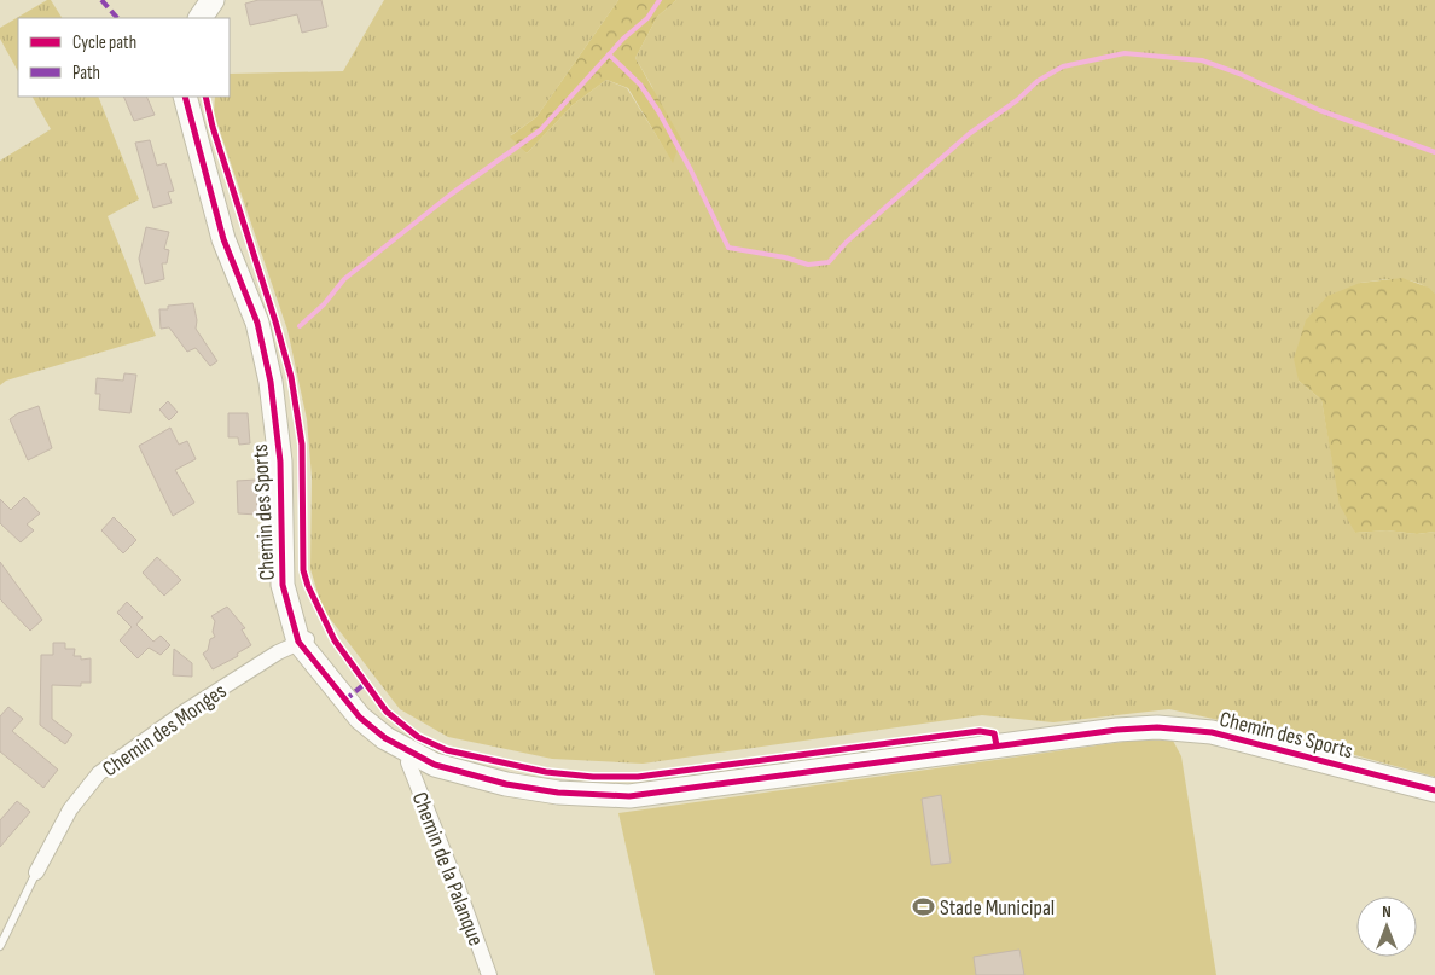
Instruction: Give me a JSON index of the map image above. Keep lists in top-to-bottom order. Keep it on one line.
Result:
{"streets":{"street":["Chemin des Sports","Chemin des Monges","Chemin de la Palanque"]},"crossings":[["Chemin des Sports","Chemin des Monges"]],"places":{"sports":["Stade Municipal"]},"legend":["Cycle path","Path"],"north":"top"}
